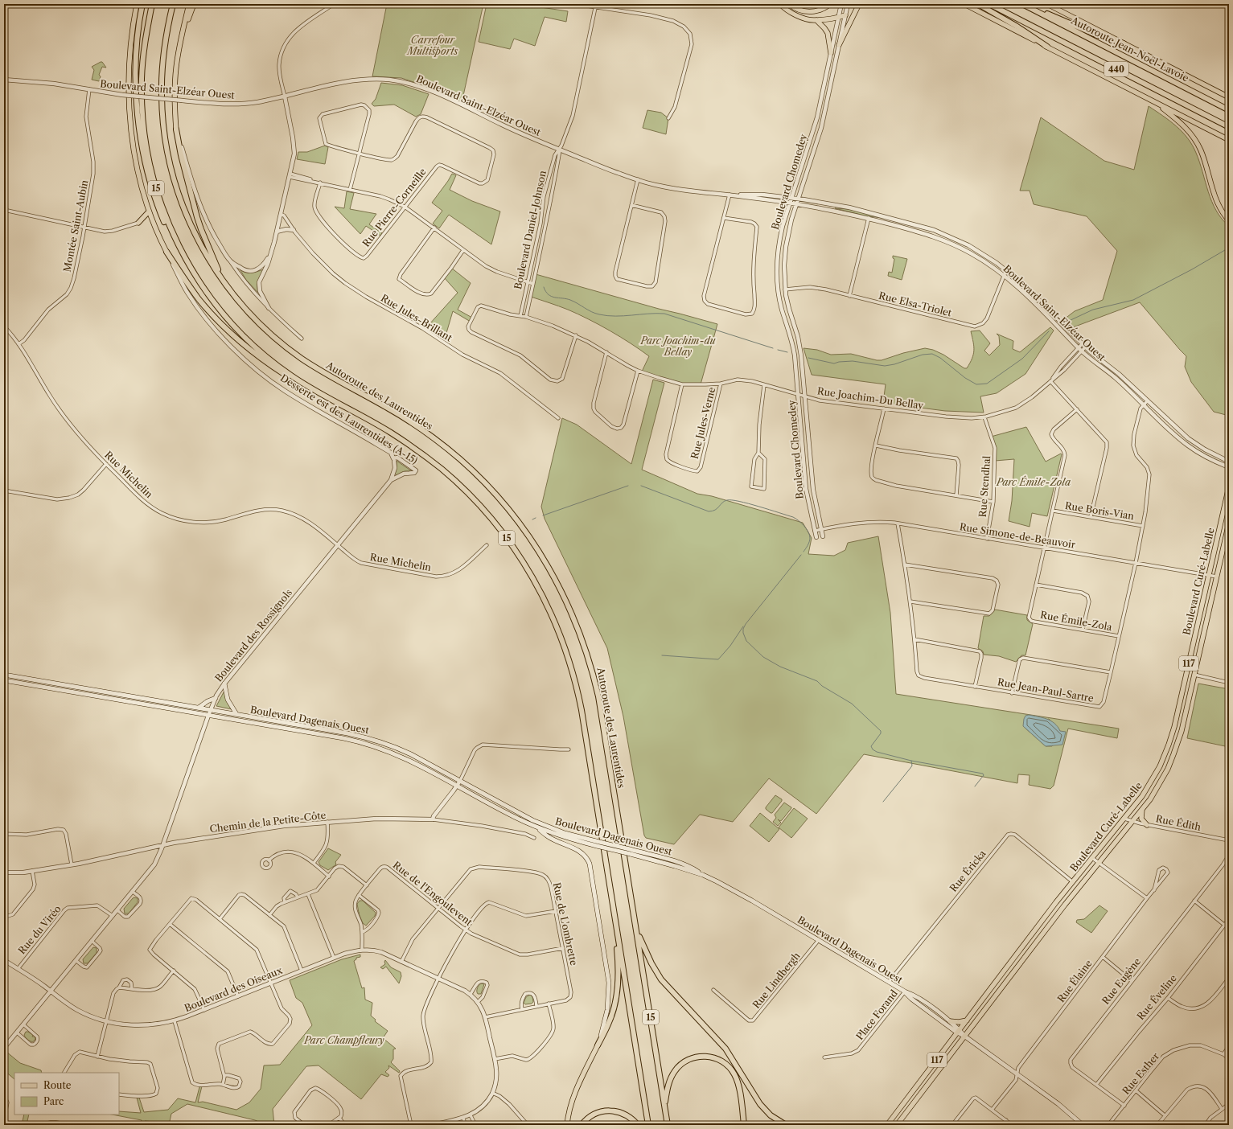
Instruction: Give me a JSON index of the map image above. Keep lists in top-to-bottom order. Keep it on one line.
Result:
{"streets":{"highway":["Autoroute Jean-Noël-Lavoie","440","15","Autoroute des Laurentides"],"main road":["Desserte est des Laurentides (A-15)","Boulevard Curé-Labelle","117","Boulevard Dagenais Ouest"],"street":["Boulevard Saint-Elzéar Ouest","Boulevard Chomedey","Rue Pierre-Corneille","Montée Saint-Aubin","Boulevard Daniel-Johnson","Rue Elsa-Triolet","Rue Jules-Brillant","Rue Joachim-Du Bellay","Rue Jules-Verne","Rue Michelin","Rue Stendhal","Rue Boris-Vian","Rue Simone-de-Beauvoir","Rue Émile-Zola","Boulevard des Rossignols","Rue Jean-Paul-Sartre","Chemin de la Petite-Côte","Rue Édith","Rue Éricka","Rue de l'Engoulevent","Rue de L'ombrette","Rue du Viréo","Rue Lindbergh","Rue Élaine","Rue Eugène","Boulevard des Oiseaux","Rue Éveline","Place Forand","Rue Esther"]},"crossings":[["Boulevard Saint-Elzéar Ouest","Boulevard Chomedey"],["Boulevard Saint-Elzéar Ouest","Montée Saint-Aubin"],["Boulevard Saint-Elzéar Ouest","Boulevard Daniel-Johnson"],["Boulevard Saint-Elzéar Ouest","Rue Elsa-Triolet"],["Boulevard Saint-Elzéar Ouest","Rue Joachim-Du Bellay"],["Boulevard Saint-Elzéar Ouest","Rue Jean-Paul-Sartre"],["Boulevard Chomedey","Rue Elsa-Triolet"],["Boulevard Chomedey","Rue Joachim-Du Bellay"],["Boulevard Chomedey","Rue Simone-de-Beauvoir"],["Montée Saint-Aubin","Rue Michelin"],["Boulevard Daniel-Johnson","Rue Joachim-Du Bellay"],["Rue Joachim-Du Bellay","Rue Jules-Verne"],["Rue Joachim-Du Bellay","Rue Stendhal"],["Desserte est des Laurentides (A-15)","Boulevard des Rossignols"],["Rue Michelin","Boulevard des Rossignols"],["Rue Stendhal","Rue Simone-de-Beauvoir"],["Rue Boris-Vian","Rue Émile-Zola"],["Rue Boris-Vian","Rue Jean-Paul-Sartre"],["Rue Simone-de-Beauvoir","Boulevard Curé-Labelle"],["Rue Simone-de-Beauvoir","Rue Émile-Zola"],["Rue Simone-de-Beauvoir","Rue Jean-Paul-Sartre"],["Boulevard Curé-Labelle","Boulevard Dagenais Ouest"],["Boulevard Curé-Labelle","Rue Édith"],["Boulevard Curé-Labelle","Rue Éricka"],["Rue Émile-Zola","Rue Jean-Paul-Sartre"],["Boulevard des Rossignols","Boulevard Dagenais Ouest"],["Boulevard des Rossignols","Chemin de la Petite-Côte"],["Boulevard des Rossignols","Rue du Viréo"],["Boulevard des Rossignols","Boulevard des Oiseaux"],["Boulevard Dagenais Ouest","Rue Éricka"],["Boulevard Dagenais Ouest","Rue Lindbergh"],["Boulevard Dagenais Ouest","Rue Élaine"],["Boulevard Dagenais Ouest","Place Forand"],["Rue de l'Engoulevent","Rue de L'ombrette"],["Rue de l'Engoulevent","Boulevard des Oiseaux"],["Rue de L'ombrette","Boulevard des Oiseaux"],["Rue du Viréo","Boulevard des Oiseaux"],["Rue Eugène","Rue Éveline"],["Rue Eugène","Rue Esther"]],"parks":["Carrefour Multisports","Parc Joachim-du Bellay","Parc Émile-Zola","Parc Champfleury"],"legend":["Route","Parc"]}
